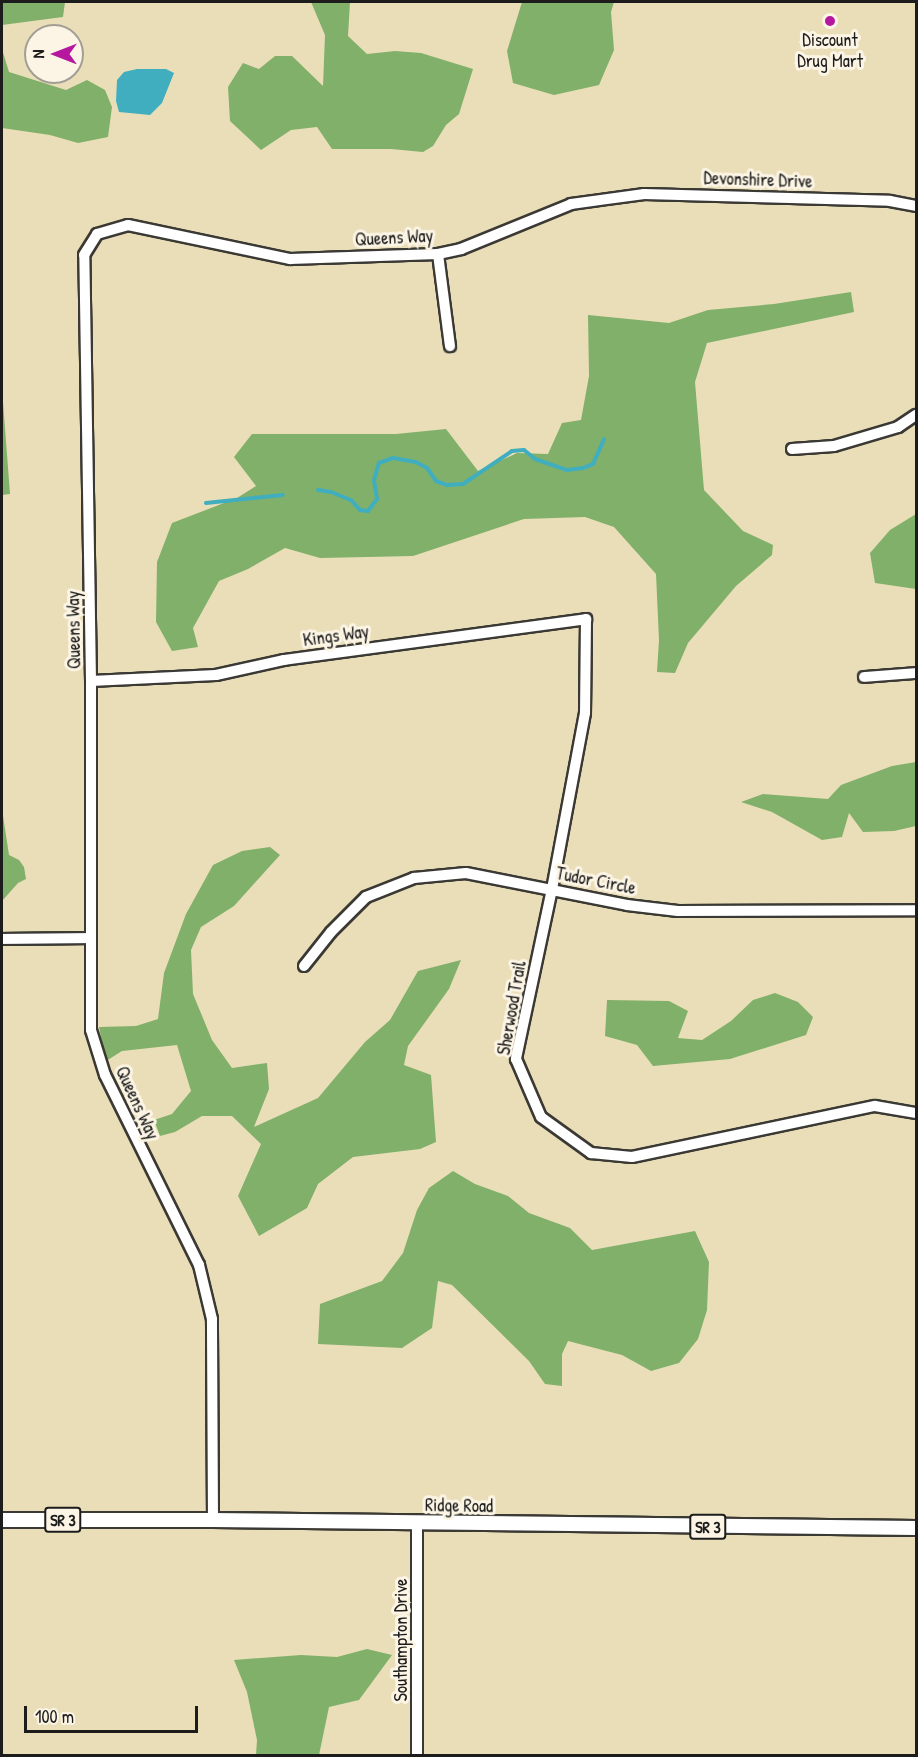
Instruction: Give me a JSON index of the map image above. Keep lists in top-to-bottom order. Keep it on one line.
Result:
{"streets":{"main road":["Ridge Road","SR 3"],"street":["Devonshire Drive","Queens Way","Kings Way","Tudor Circle","Sherwood Trail","Southampton Drive"]},"crossings":[["Devonshire Drive","Queens Way"],["Queens Way","Kings Way"],["Queens Way","Ridge Road"],["Kings Way","Sherwood Trail"],["Tudor Circle","Sherwood Trail"],["Ridge Road","Southampton Drive"]],"places":["Discount Drug Mart"],"scale_bar":"100 m","north":"left"}
